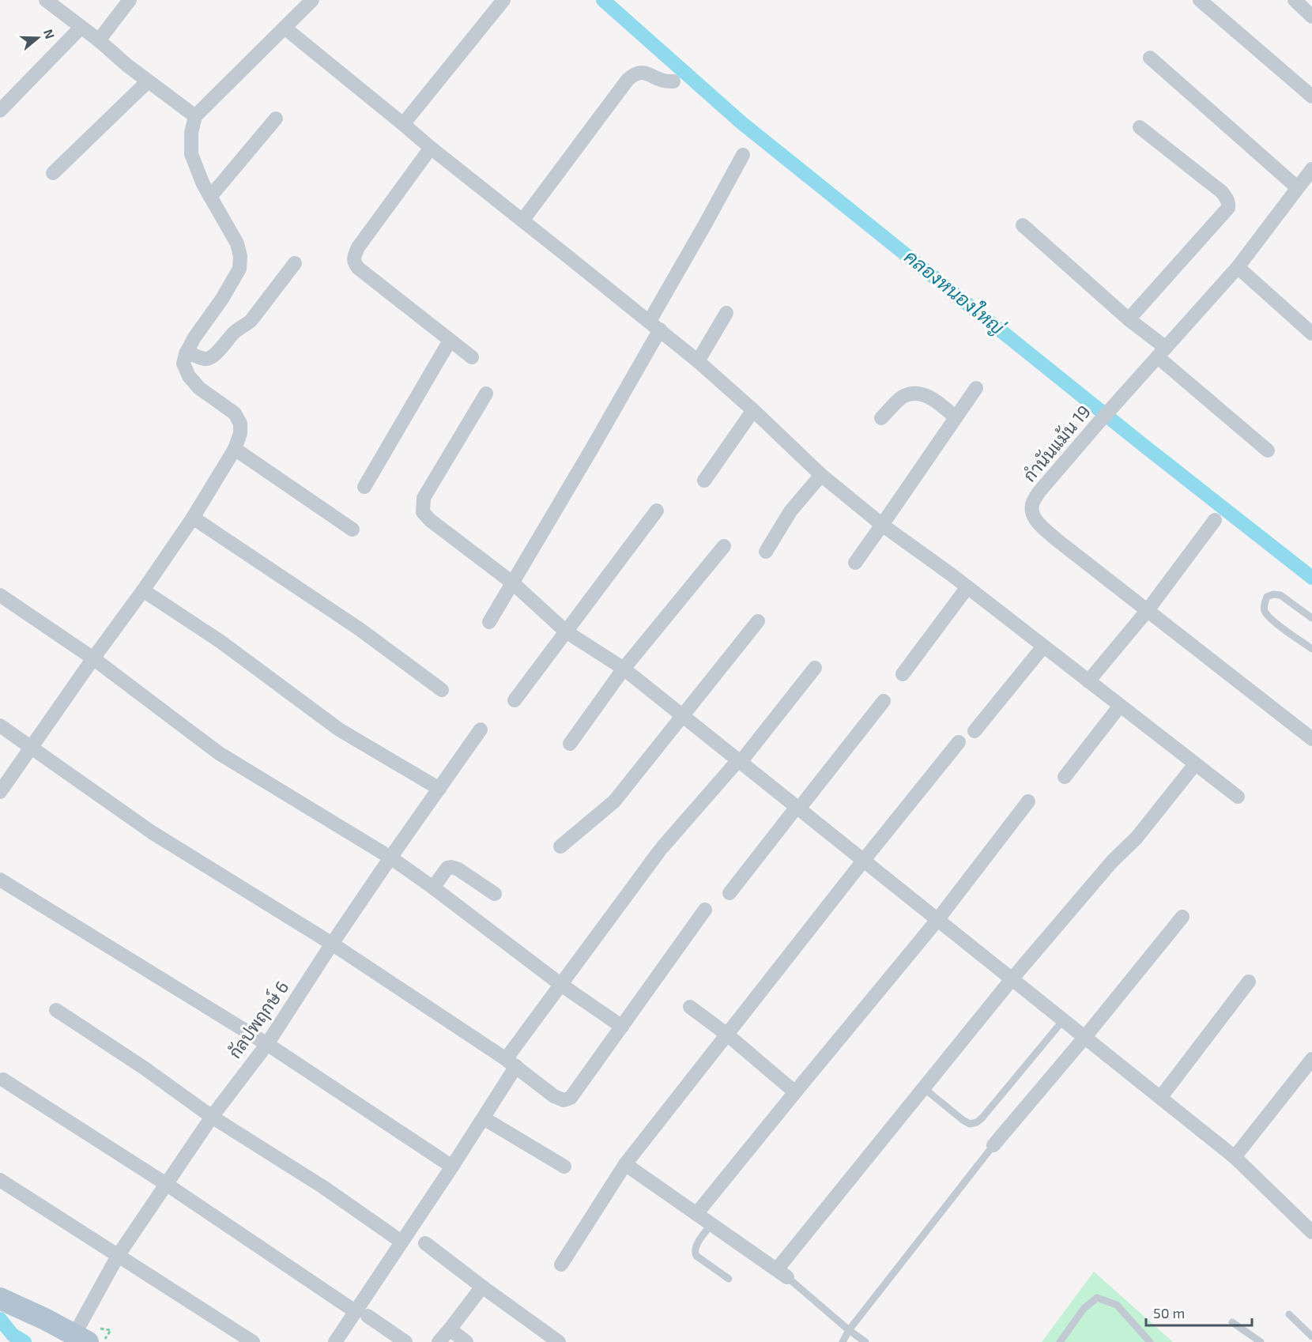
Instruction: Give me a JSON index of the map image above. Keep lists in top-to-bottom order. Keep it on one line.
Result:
{"streets":{"street":["กำนันแม้น 19","กัลปพฤกษ์ 6"]},"water":["คลองหนองใหญ่"],"scale_bar":"50 m","north":"right"}
